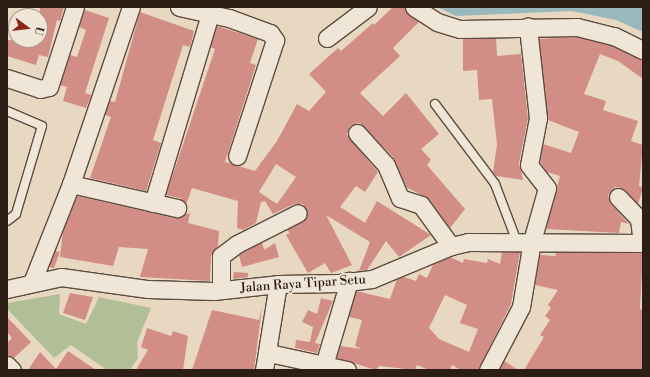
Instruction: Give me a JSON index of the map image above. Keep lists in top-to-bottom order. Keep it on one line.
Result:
{"streets":{"street":["Jalan Raya Tipar Setu"]},"north":"right"}
